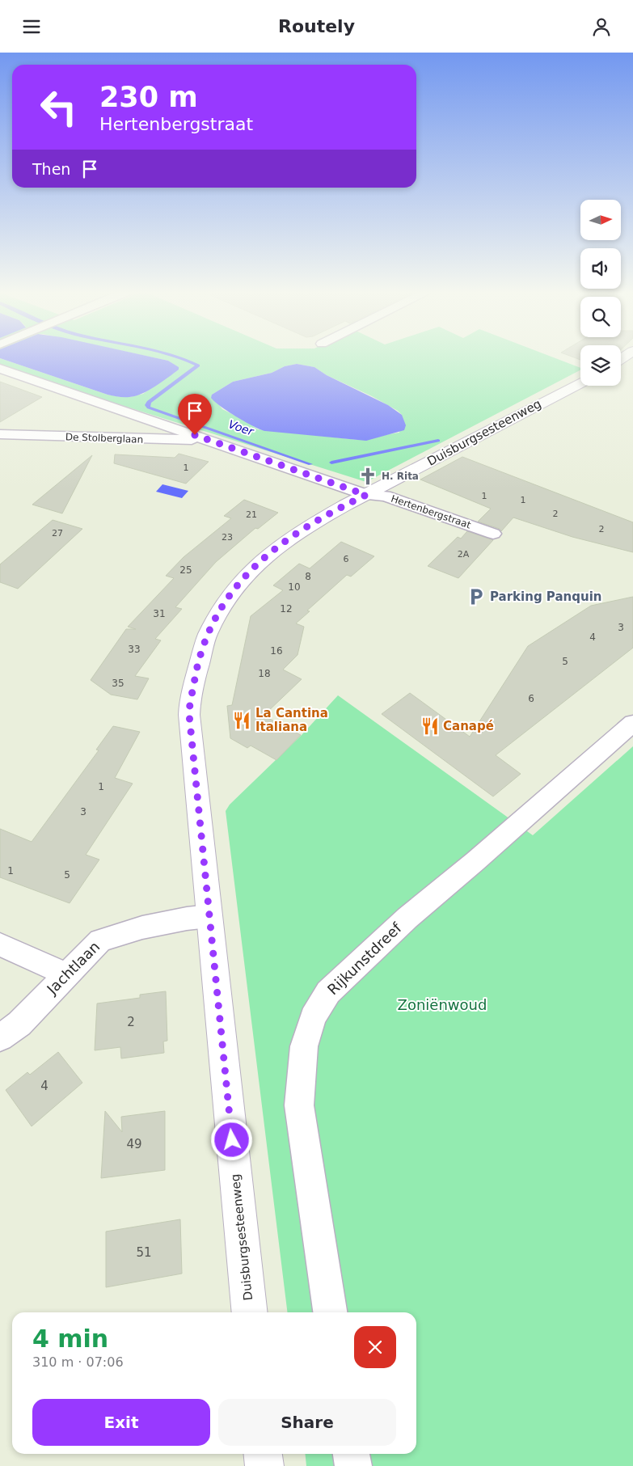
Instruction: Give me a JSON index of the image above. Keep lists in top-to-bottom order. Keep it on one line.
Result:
{"streets":{"street":["Duisburgsesteenweg","De Stolberglaan","Hertenbergstraat","Rijkunstdreef","Jachtlaan"]},"crossings":[["Duisburgsesteenweg","Hertenbergstraat"],["Duisburgsesteenweg","Jachtlaan"],["De Stolberglaan","Hertenbergstraat"]],"water":["Voer"],"parks":["Zoniënwoud"],"places":{"church":["H. Rita"],"parking":["Parking Panquin"],"restaurant":["La Cantina Italiana","Canapé"]},"house_numbers":["1","1","1","2","21","2","27","23","2A","6","25","8","10","12","31","3","4","33","16","5","18","35","6","1","3","1","5","2","4","49","51"],"north":"right","page":{"header":"Routely","turn":["230 m","Hertenbergstraat"],"then":"Then","heading":["4 min","310 m · 07:06"],"buttons":["Exit","Share"]}}
